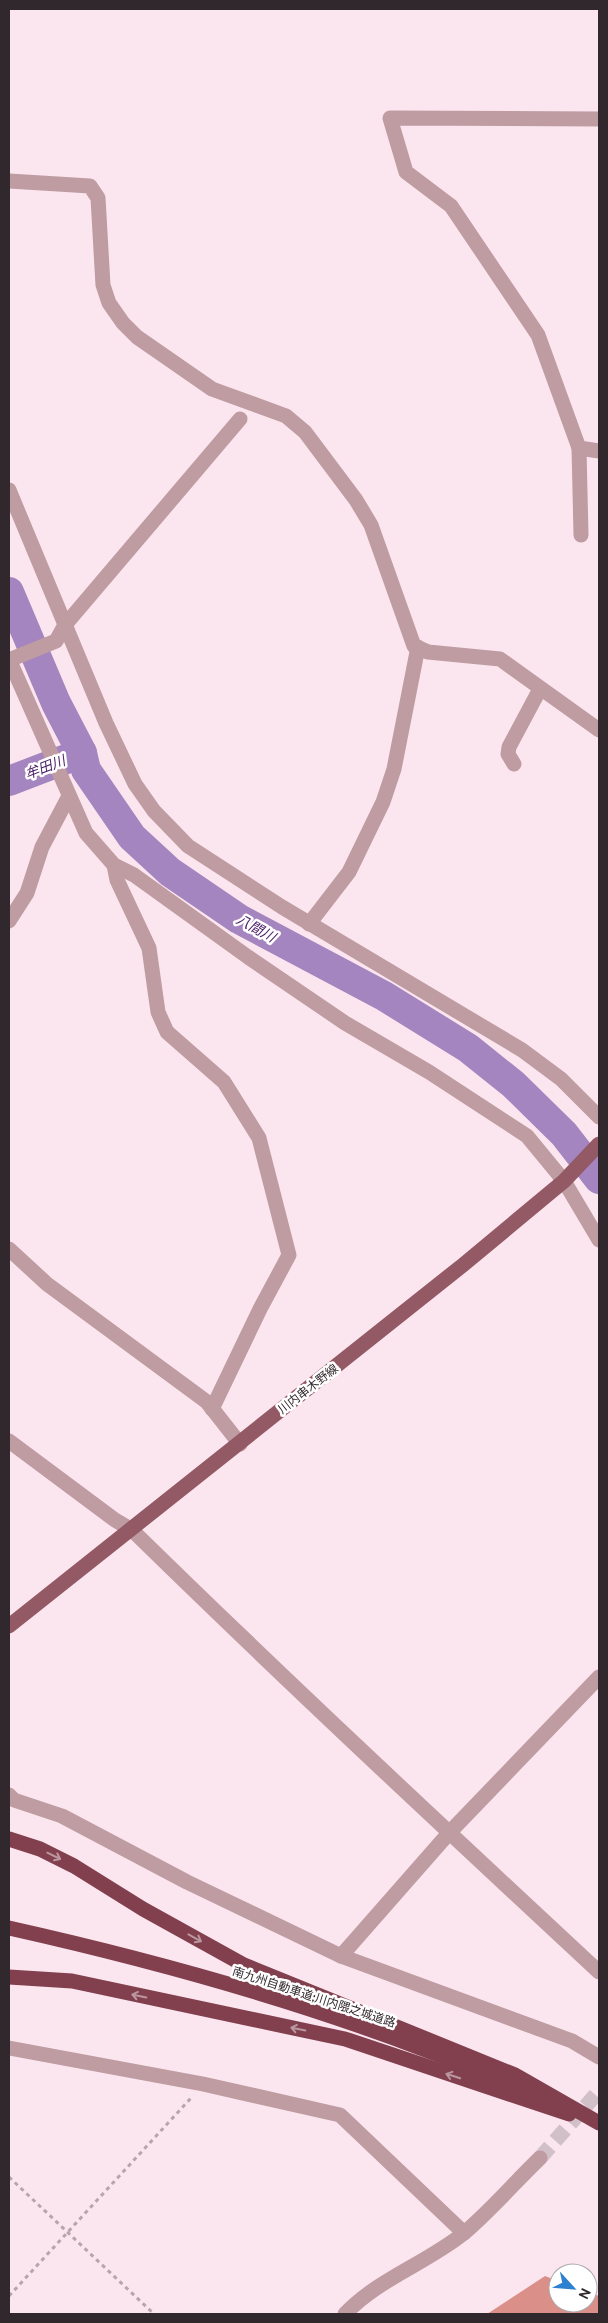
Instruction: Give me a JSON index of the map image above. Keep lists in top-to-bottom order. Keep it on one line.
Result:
{"streets":{"highway":["南九州自動車道;川内隈之城道路"],"main road":["川内串木野線"]},"water":["牟田川","八間川"],"north":"bottom right"}
